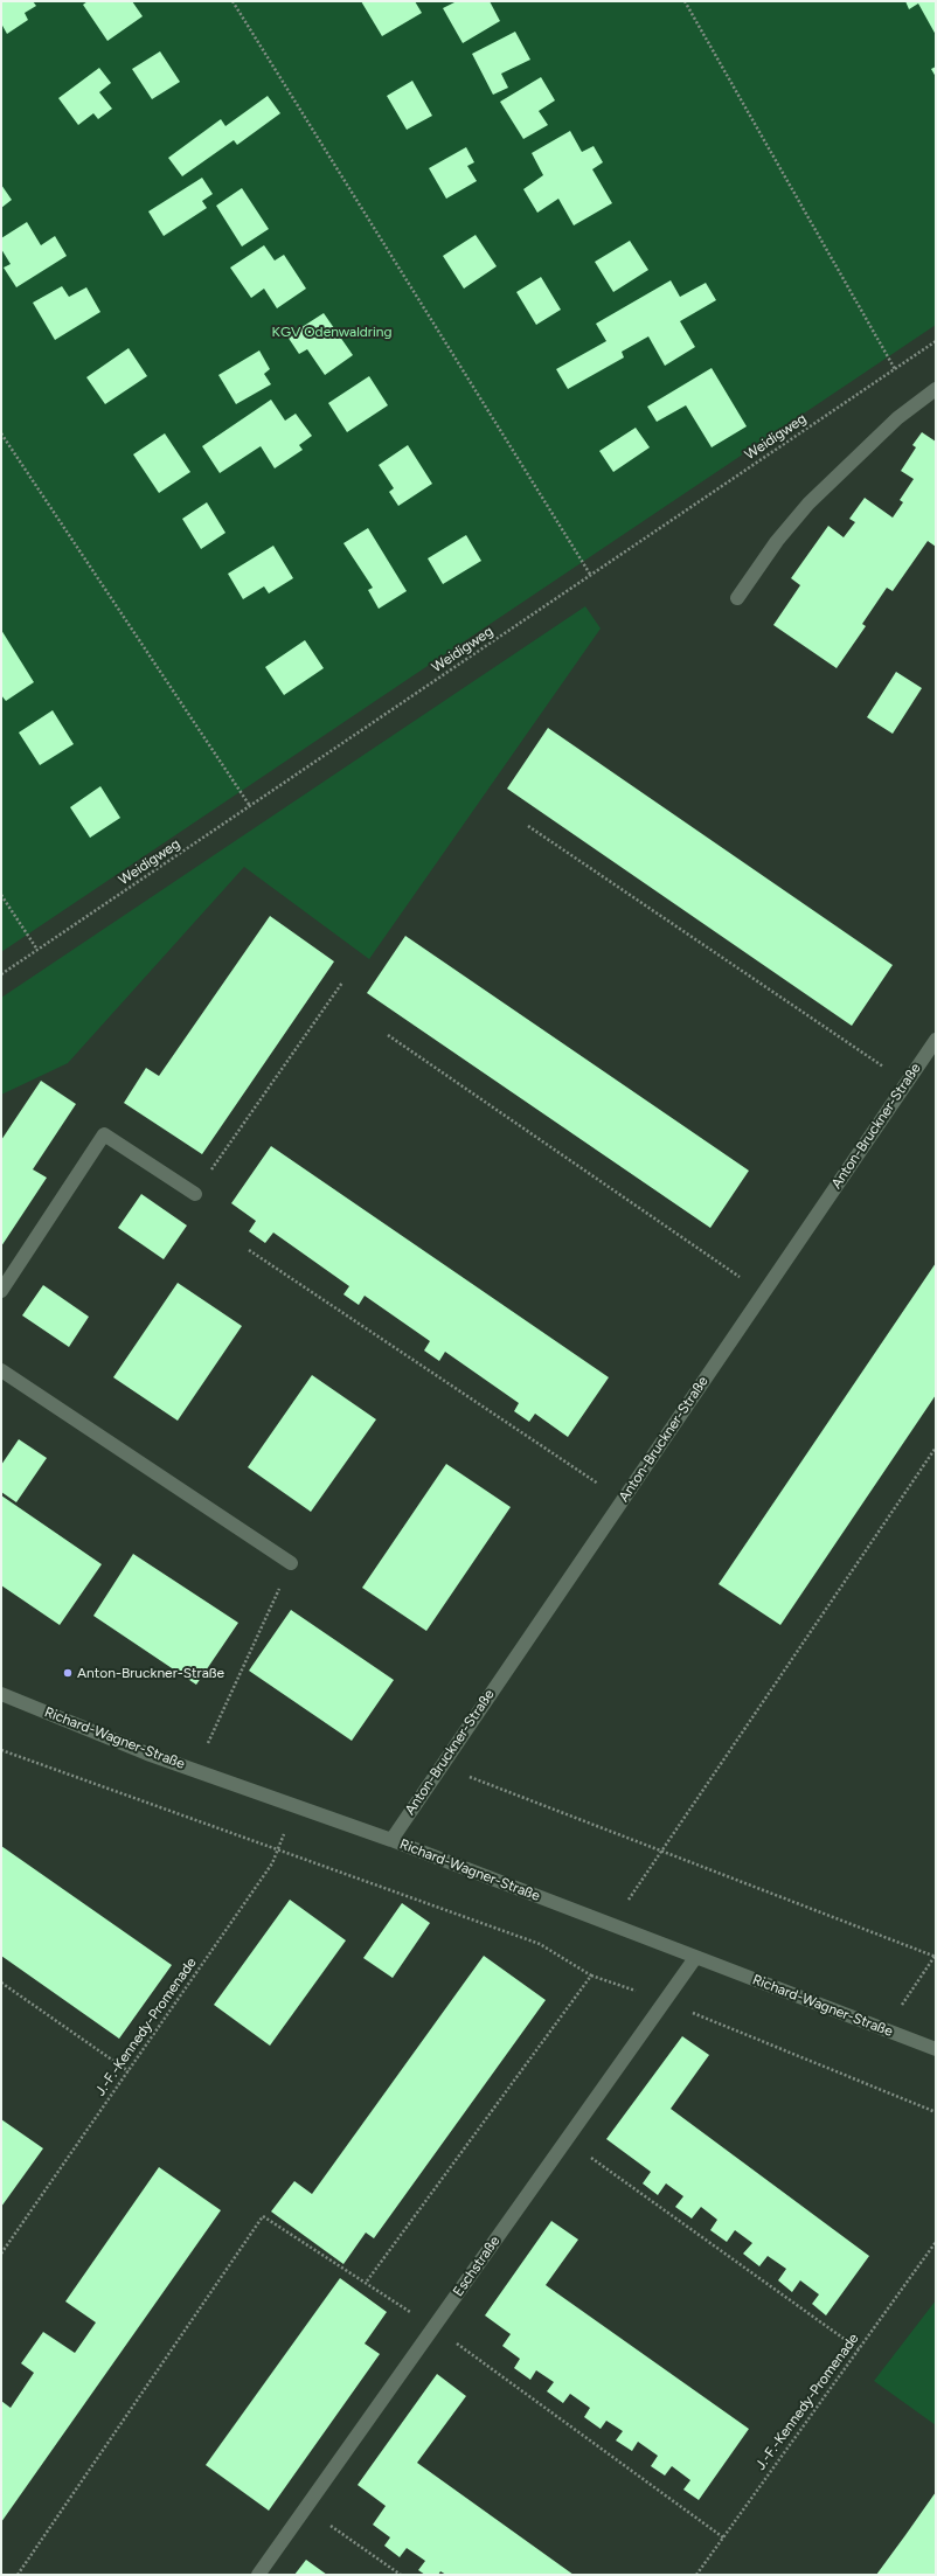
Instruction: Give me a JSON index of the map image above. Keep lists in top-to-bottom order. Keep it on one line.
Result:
{"streets":{"street":["Anton-Bruckner-Straße","Richard-Wagner-Straße","Eschstraße"],"path":["Weidigweg","J.-F.-Kennedy-Promenade"]},"crossings":[["Anton-Bruckner-Straße","Richard-Wagner-Straße"],["Richard-Wagner-Straße","J.-F.-Kennedy-Promenade"],["Richard-Wagner-Straße","Eschstraße"]],"parks":["KGV Odenwaldring"],"places":["Anton-Bruckner-Straße"]}
